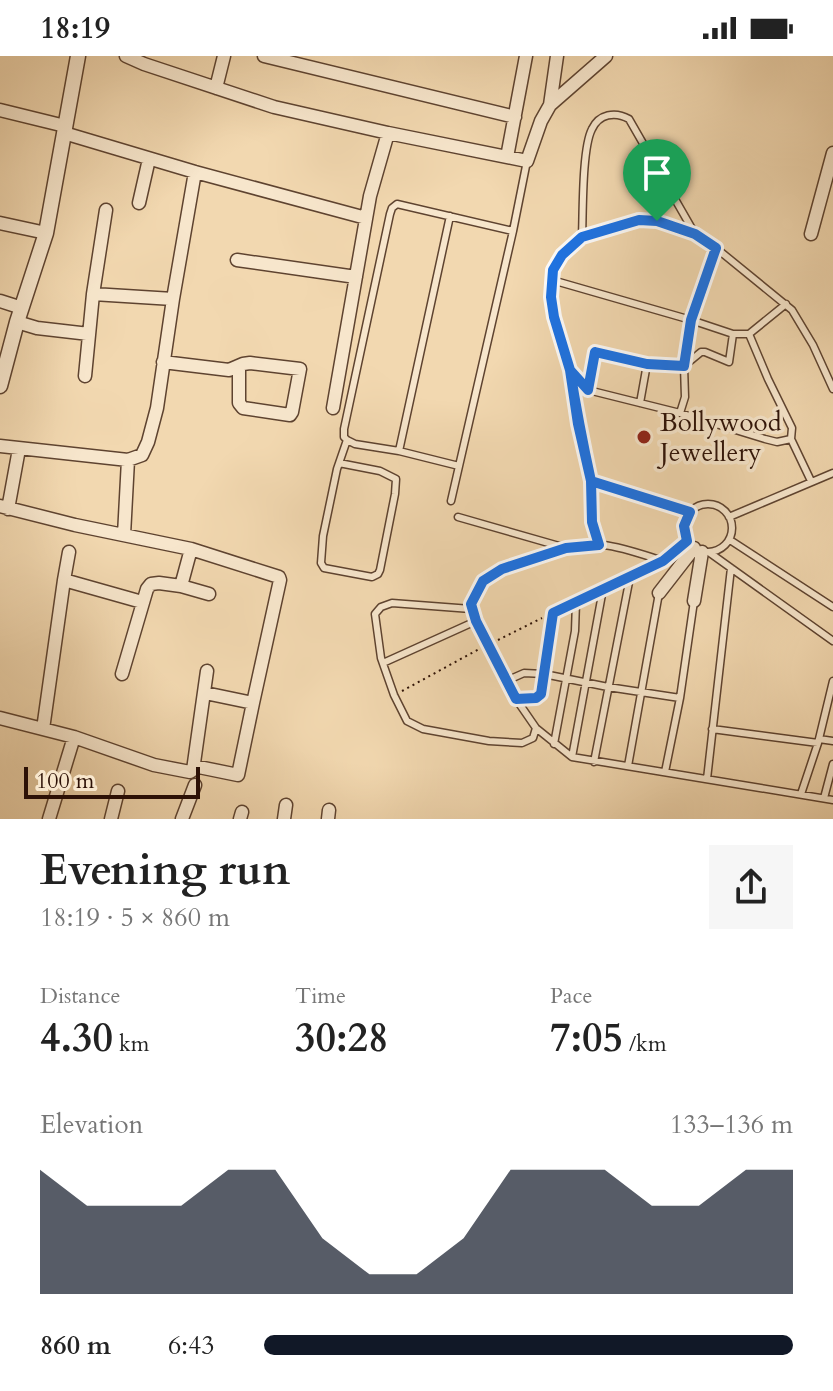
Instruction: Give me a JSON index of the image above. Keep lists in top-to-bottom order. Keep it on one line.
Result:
{"places":["Bollywood Jewellery"],"scale_bar":"100 m","page":{"status":"18:19","scale":"100 m","heading":["Evening run","18:19 · 5 × 860 m"],"stats":[["Distance","4.30 km"],["Time","30:28"],["Pace","7:05 /km"]],"chart":["Elevation","133–136 m"],"list":[{"name":"860 m","note":"6:43"}]}}
